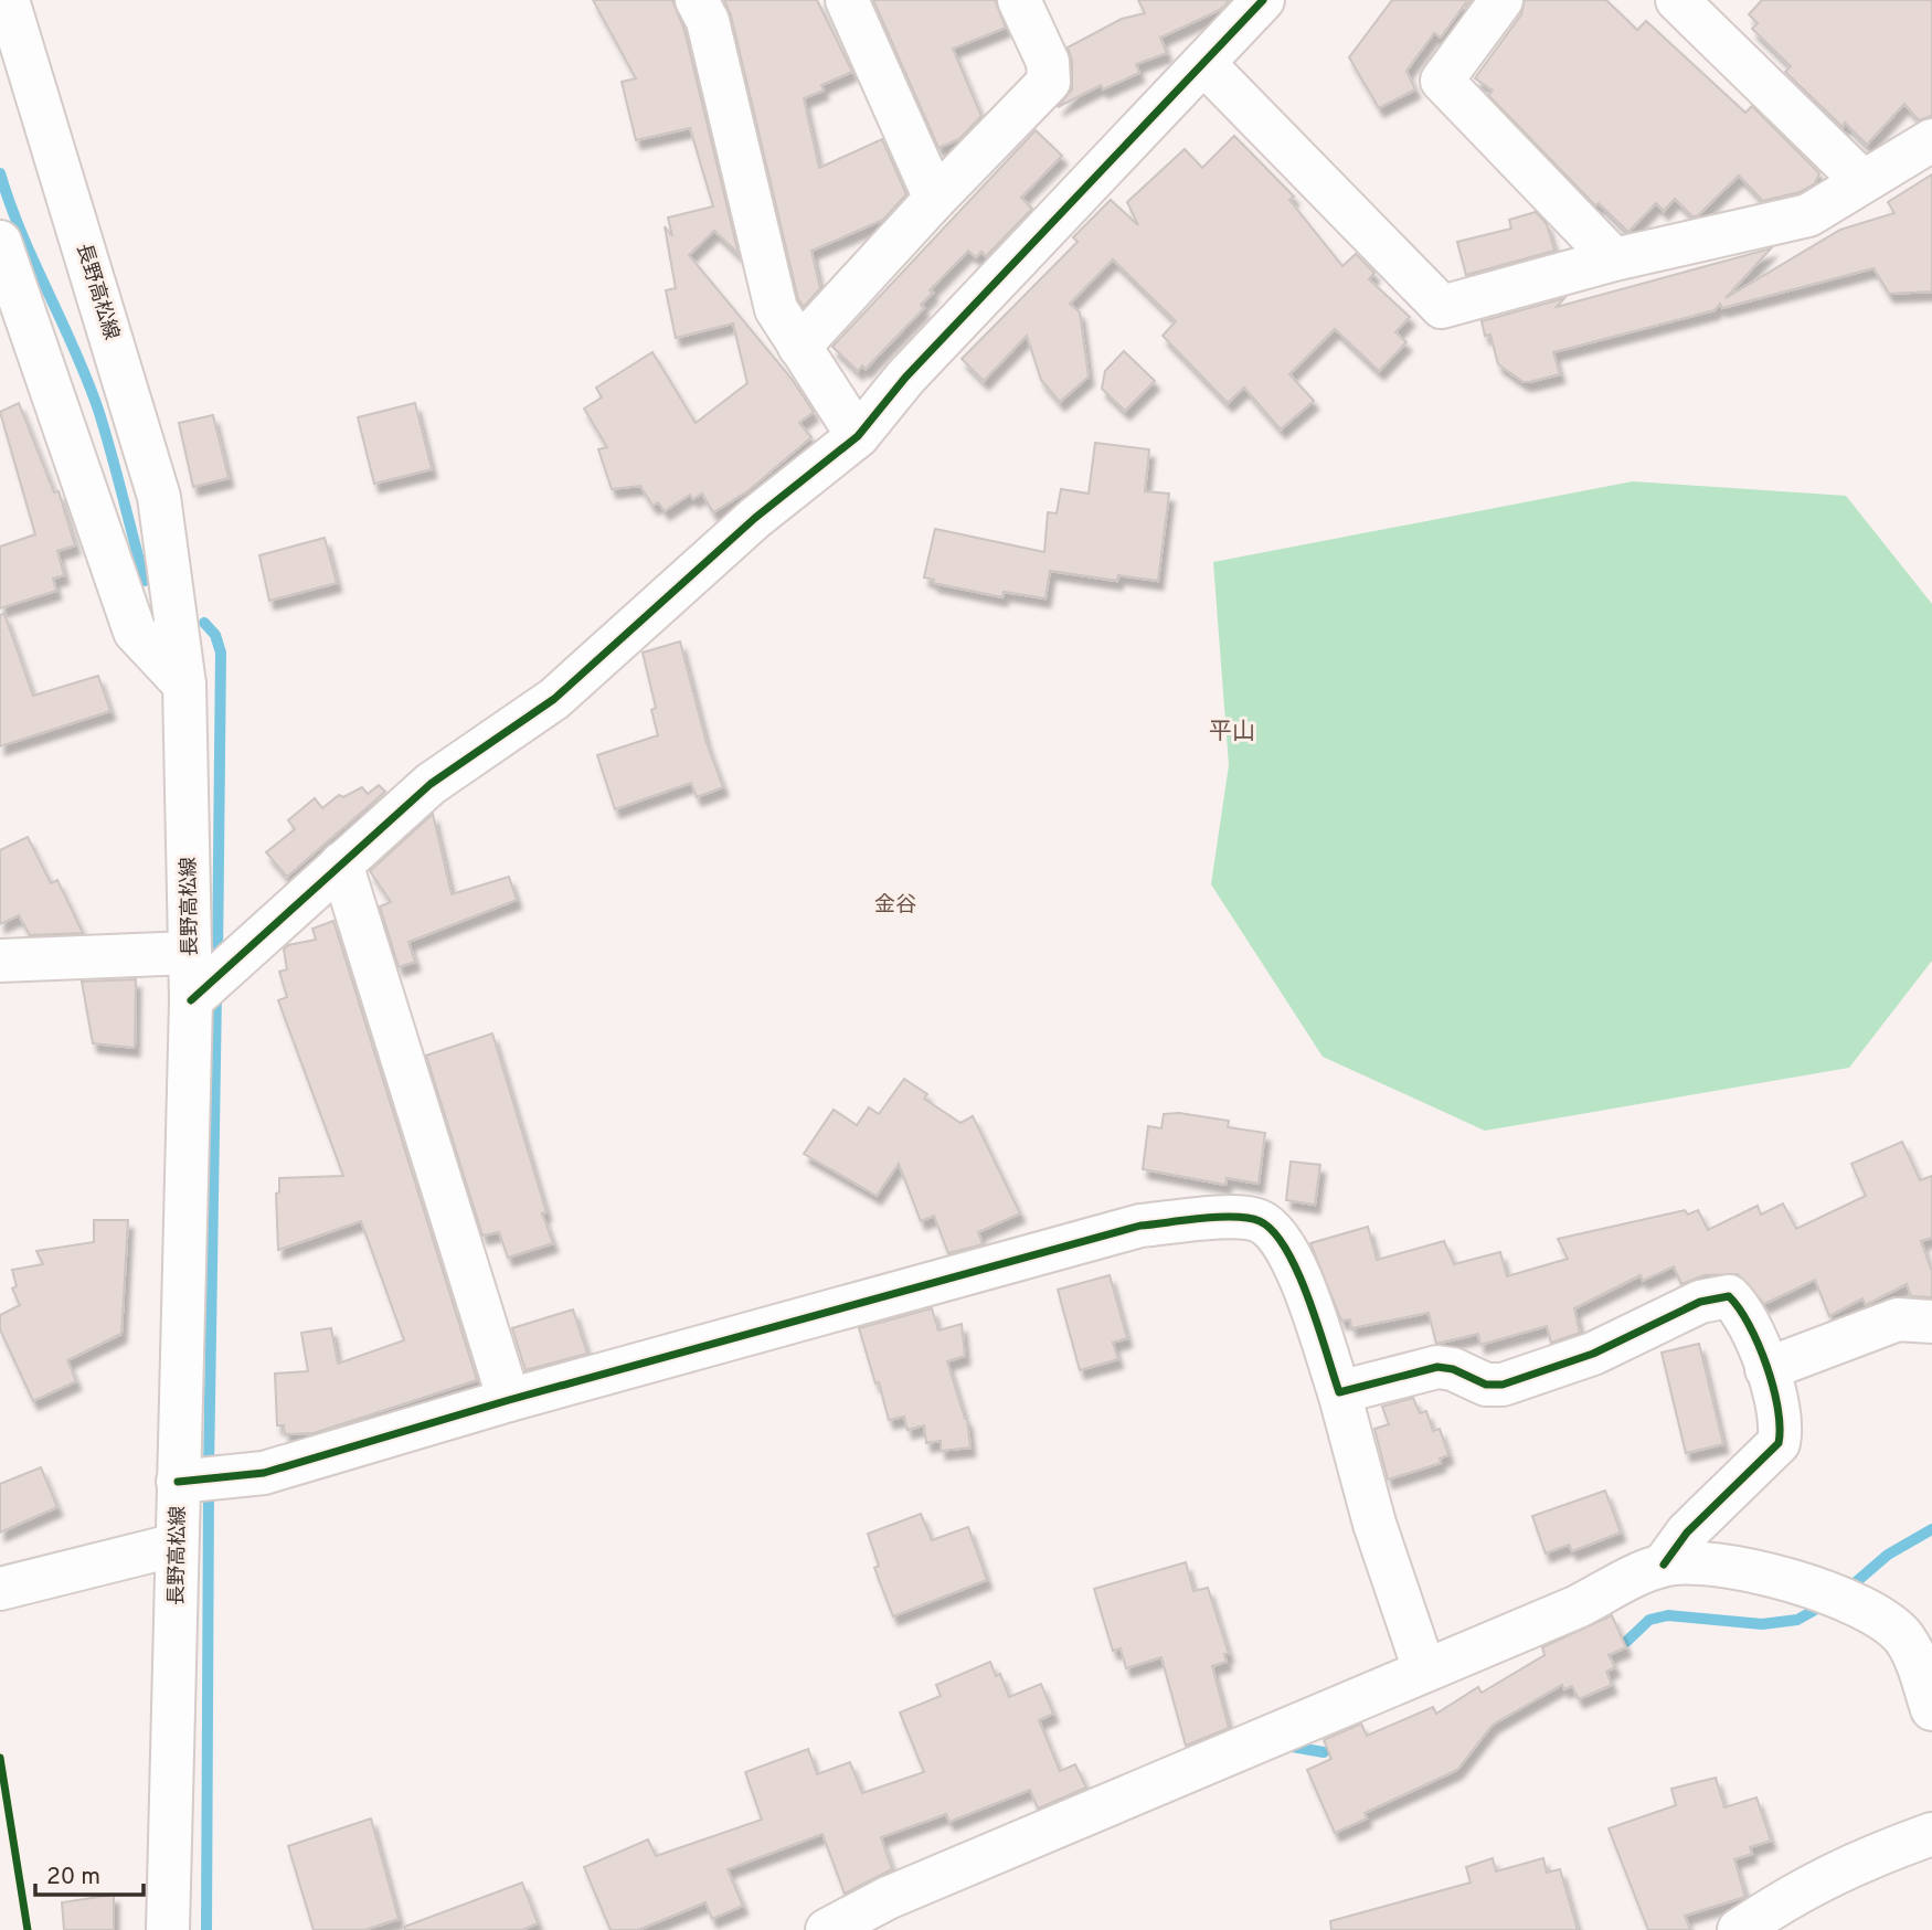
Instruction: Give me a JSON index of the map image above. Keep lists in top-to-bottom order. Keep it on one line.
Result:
{"streets":{"street":["長野高松線"]},"districts":["平山","金谷"],"scale_bar":"20 m"}
